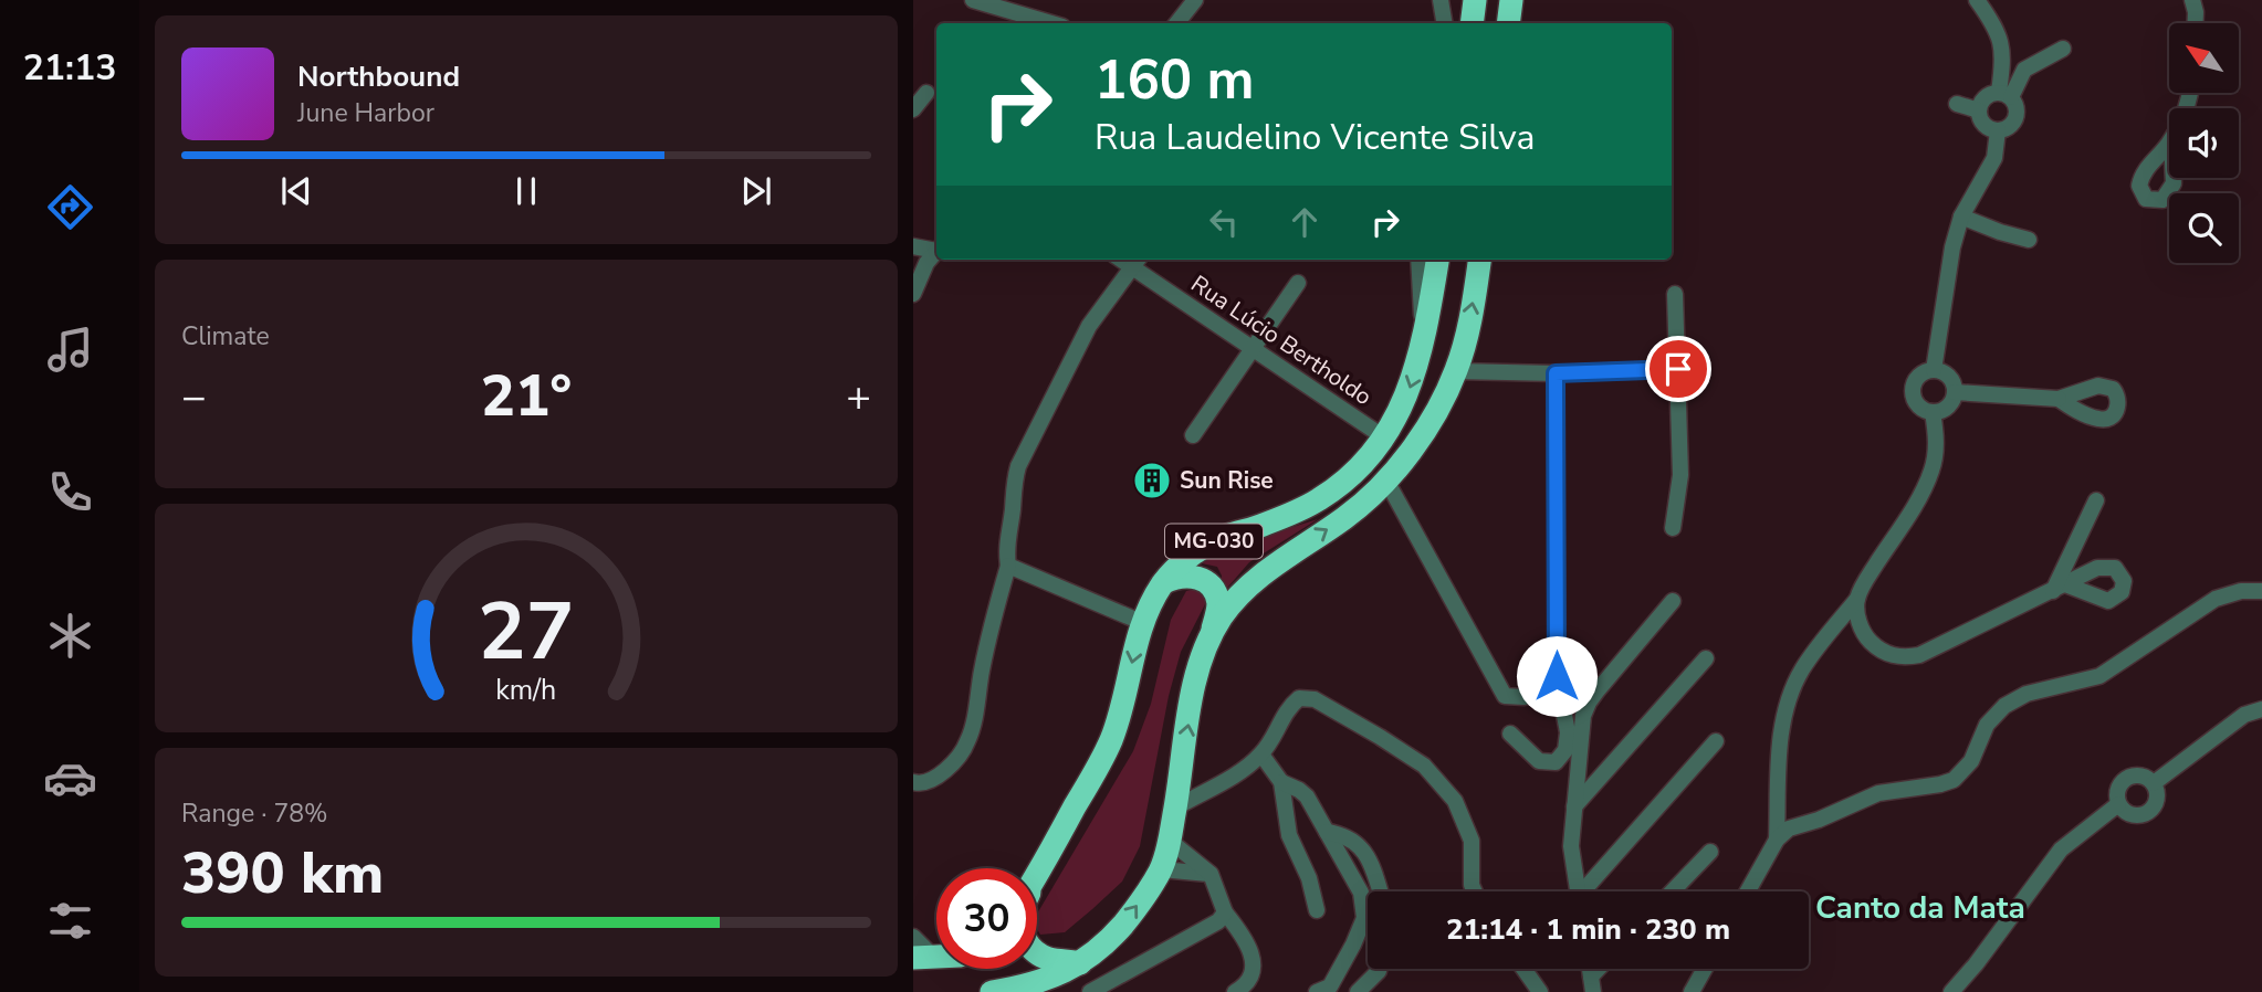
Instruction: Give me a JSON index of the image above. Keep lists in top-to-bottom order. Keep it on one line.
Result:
{"streets":{"highway":["MG-030"],"street":["Rua Lúcio Bertholdo"]},"crossings":[["Rua Lúcio Bertholdo","MG-030"]],"districts":["Canto da Mata"],"places":{"building":["Sun Rise"]},"north":"top left","page":{"tabs":"21:13","turn":["160 m","Rua Laudelino Vicente Silva"],"song":["Northbound","June Harbor"],"tile":["Climate",["Range · 78%","390 km"]],"heat":["−","21°","+"],"limit":"30","trip":"21:14 · 1 min · 230 m","gauge":["27","km/h"]}}
